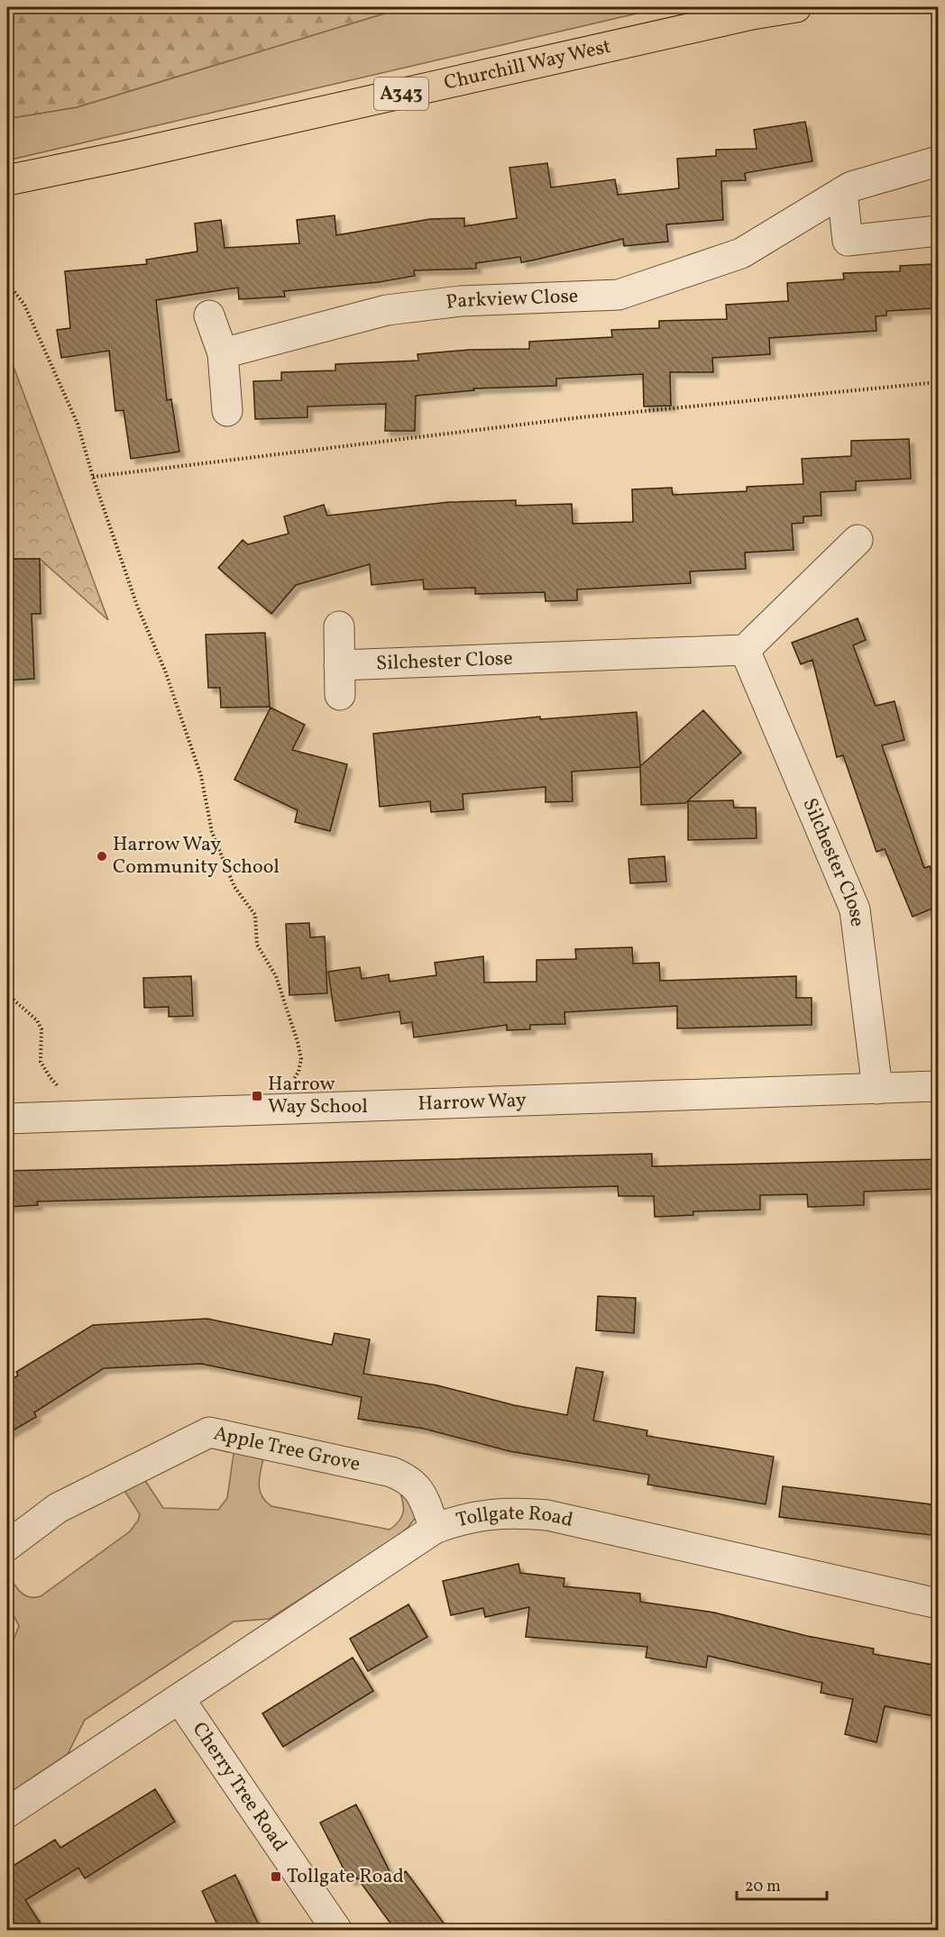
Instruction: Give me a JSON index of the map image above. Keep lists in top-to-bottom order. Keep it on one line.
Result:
{"streets":{"main road":["Churchill Way West","A343"],"street":["Parkview Close","Silchester Close","Harrow Way","Apple Tree Grove","Tollgate Road","Cherry Tree Road"]},"crossings":[["Silchester Close","Harrow Way"],["Apple Tree Grove","Tollgate Road"],["Tollgate Road","Cherry Tree Road"]],"places":{"other":["Harrow Way Community School"],"transit":["Harrow Way School","Tollgate Road"]},"scale_bar":"20 m"}
